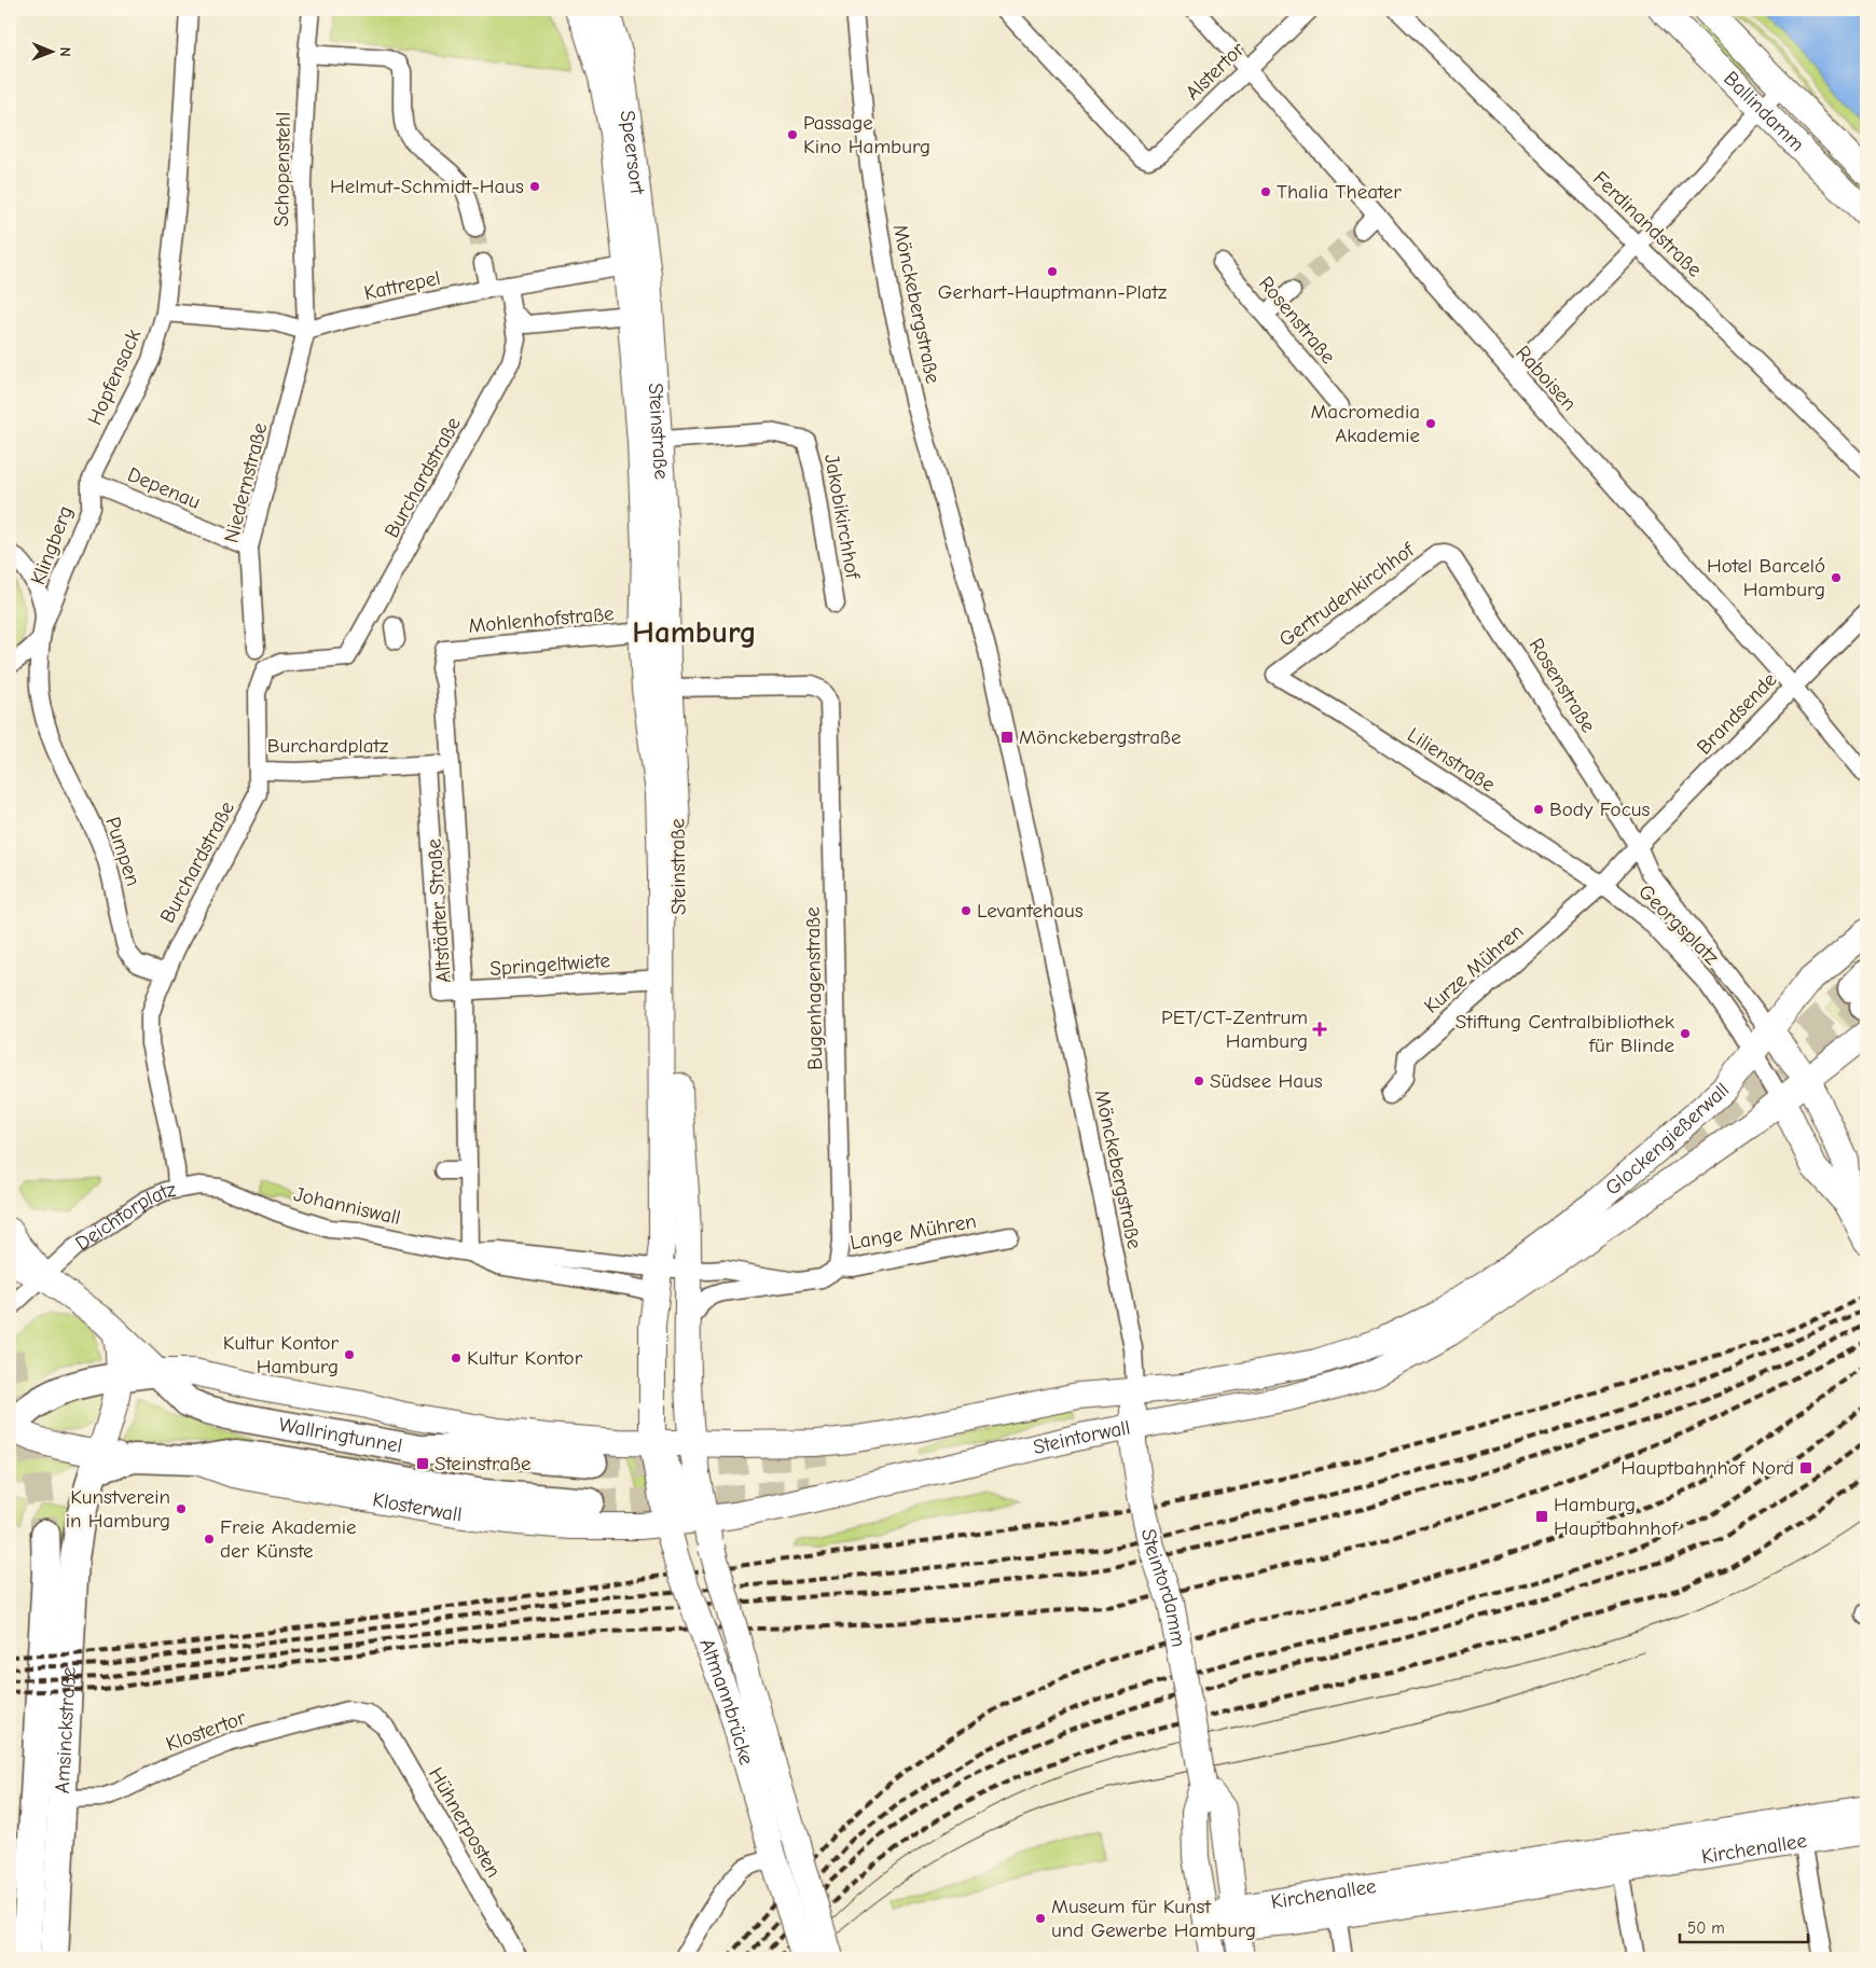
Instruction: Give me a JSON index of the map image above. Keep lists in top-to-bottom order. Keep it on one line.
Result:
{"streets":{"main road":["Ballindamm","Speersort","Steinstraße","Glockengießerwall","Wallringtunnel","Steintorwall","Klosterwall","Steintordamm","Altmannbrücke","Amsinckstraße","Kirchenallee"],"street":["Alstertor","Schopenstehl","Ferdinandstraße","Kattrepel","Mönckebergstraße","Rosenstraße","Hopfensack","Raboisen","Burchardstraße","Niedernstraße","Depenau","Jakobikirchhof","Klingberg","Gertrudenkirchhof","Mohlenhofstraße","Brandsende","Burchardplatz","Lilienstraße","Pumpen","Altstädter Straße","Georgsplatz","Springeltwiete","Kurze Mühren","Bugenhagenstraße","Johanniswall","Deichtorplatz","Lange Mühren","Klostertor","Hühnerposten"]},"crossings":[["Alstertor","Raboisen"],["Speersort","Kattrepel"],["Speersort","Steinstraße"],["Schopenstehl","Kattrepel"],["Schopenstehl","Niedernstraße"],["Kattrepel","Steinstraße"],["Kattrepel","Niedernstraße"],["Mönckebergstraße","Steintorwall"],["Mönckebergstraße","Steintordamm"],["Rosenstraße","Gertrudenkirchhof"],["Rosenstraße","Brandsende"],["Rosenstraße","Georgsplatz"],["Hopfensack","Depenau"],["Hopfensack","Klingberg"],["Raboisen","Brandsende"],["Steinstraße","Jakobikirchhof"],["Steinstraße","Mohlenhofstraße"],["Steinstraße","Springeltwiete"],["Steinstraße","Bugenhagenstraße"],["Steinstraße","Johanniswall"],["Steinstraße","Lange Mühren"],["Steinstraße","Steintorwall"],["Steinstraße","Altmannbrücke"],["Burchardstraße","Burchardplatz"],["Burchardstraße","Pumpen"],["Burchardstraße","Deichtorplatz"],["Niedernstraße","Depenau"],["Depenau","Klingberg"],["Klingberg","Pumpen"],["Gertrudenkirchhof","Lilienstraße"],["Mohlenhofstraße","Altstädter Straße"],["Brandsende","Georgsplatz"],["Burchardplatz","Altstädter Straße"],["Lilienstraße","Georgsplatz"],["Lilienstraße","Kurze Mühren"],["Altstädter Straße","Springeltwiete"],["Altstädter Straße","Johanniswall"],["Georgsplatz","Kurze Mühren"],["Georgsplatz","Glockengießerwall"],["Bugenhagenstraße","Lange Mühren"],["Glockengießerwall","Steintorwall"],["Johanniswall","Deichtorplatz"],["Johanniswall","Lange Mühren"],["Wallringtunnel","Klosterwall"],["Steintorwall","Klosterwall"],["Steintorwall","Steintordamm"],["Steintorwall","Altmannbrücke"],["Klosterwall","Altmannbrücke"],["Klosterwall","Amsinckstraße"],["Steintordamm","Kirchenallee"],["Amsinckstraße","Klostertor"],["Klostertor","Hühnerposten"]],"districts":["Hamburg"],"places":{"other":["Passage Kino Hamburg","Helmut-Schmidt-Haus","Thalia Theater","Gerhart-Hauptmann-Platz","Macromedia Akademie","Hotel Barceló Hamburg","Body Focus","Levantehaus","Stiftung Centralbibliothek für Blinde","Südsee Haus","Kultur Kontor Hamburg","Kultur Kontor","Kunstverein in Hamburg","Freie Akademie der Künste","Museum für Kunst und Gewerbe Hamburg"],"transit":["Mönckebergstraße","Steinstraße","Hauptbahnhof Nord","Hamburg Hauptbahnhof"],"health":["PET/CT-Zentrum Hamburg"]},"scale_bar":"50 m","north":"right"}
